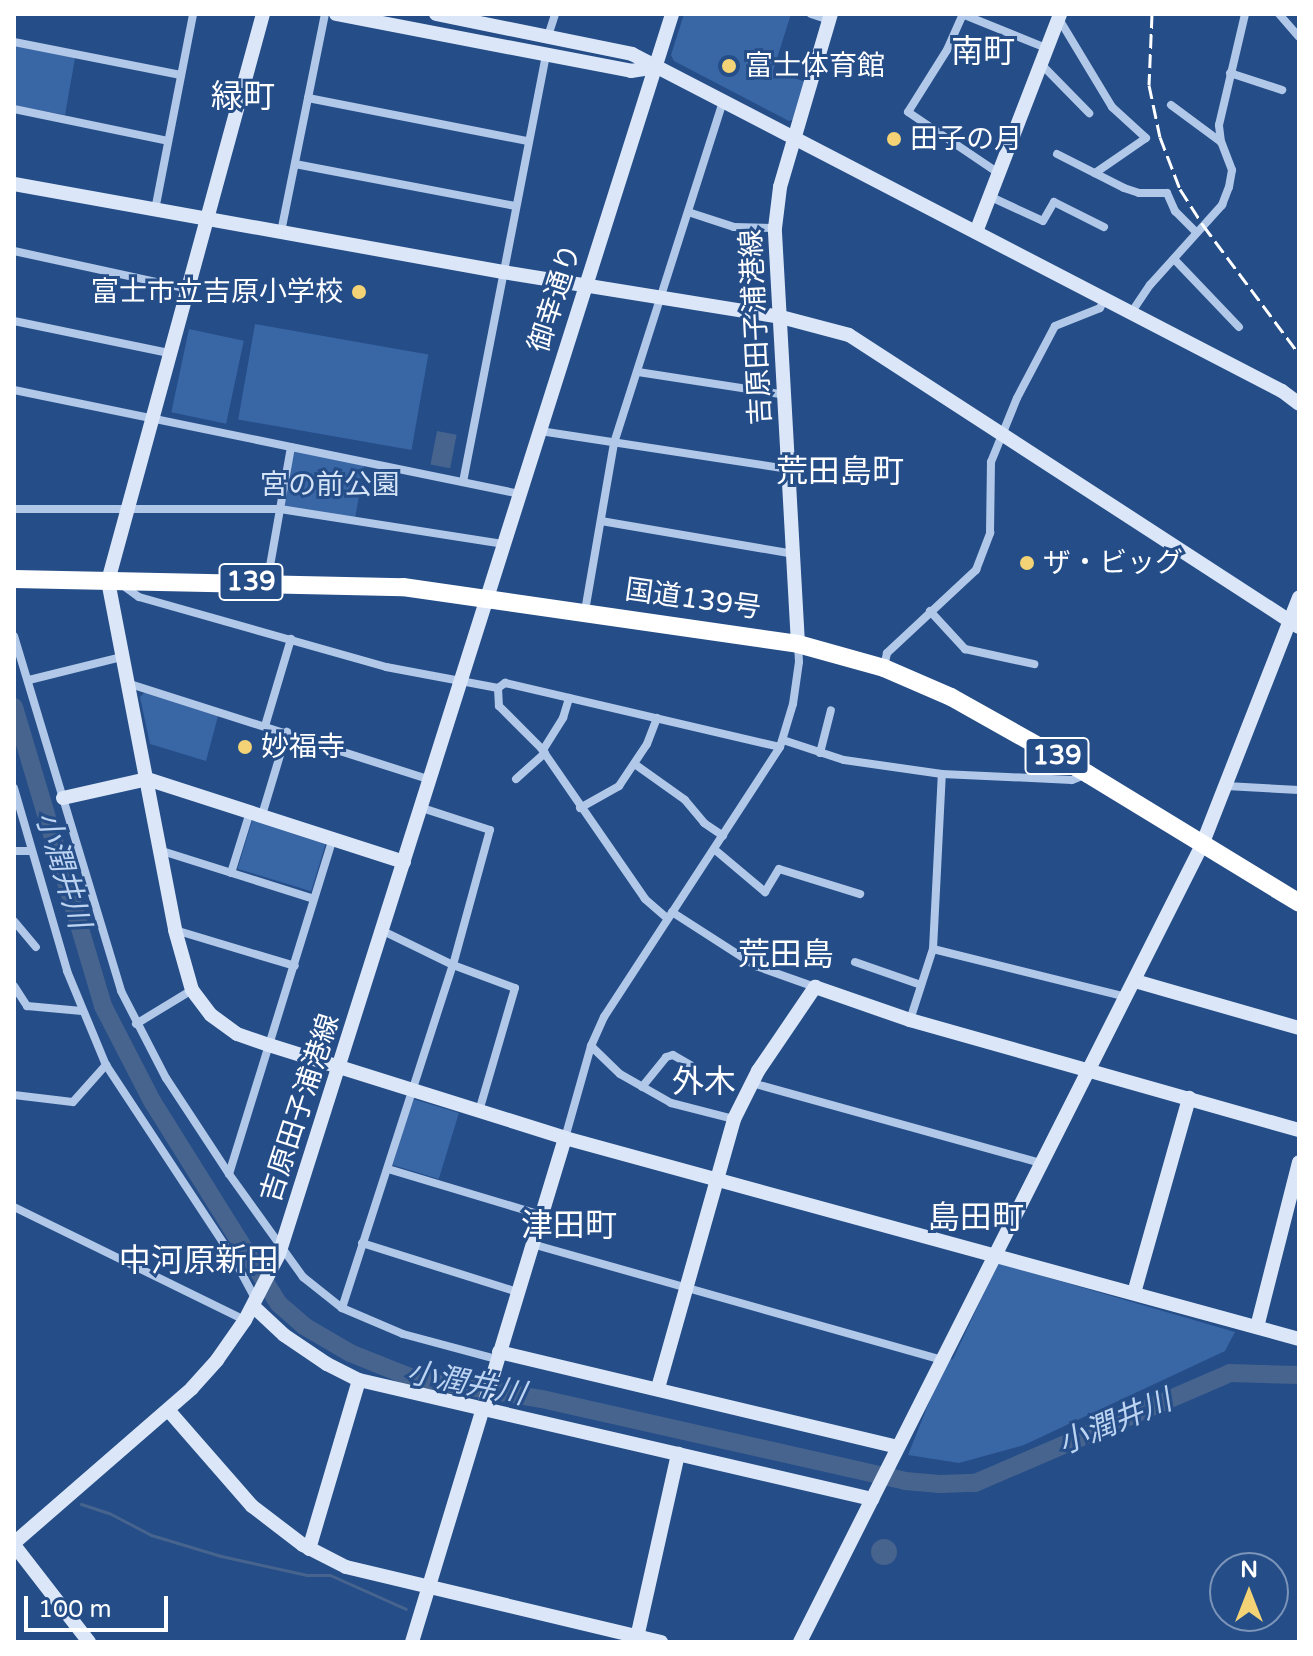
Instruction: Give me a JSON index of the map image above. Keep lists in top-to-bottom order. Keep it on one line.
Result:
{"streets":{"highway":["139","国道139号"],"street":["御幸通り","吉原田子浦港線"]},"crossings":[["御幸通り","吉原田子浦港線"],["御幸通り","国道139号"],["吉原田子浦港線","国道139号"]],"districts":["南町","緑町","荒田島町","荒田島","外木","島田町","津田町","中河原新田"],"water":["小潤井川"],"parks":["宮の前公園"],"places":["富士体育館","田子の月","富士市立吉原小学校","ザ・ビッグ","妙福寺"],"scale_bar":"100 m","north":"top"}
